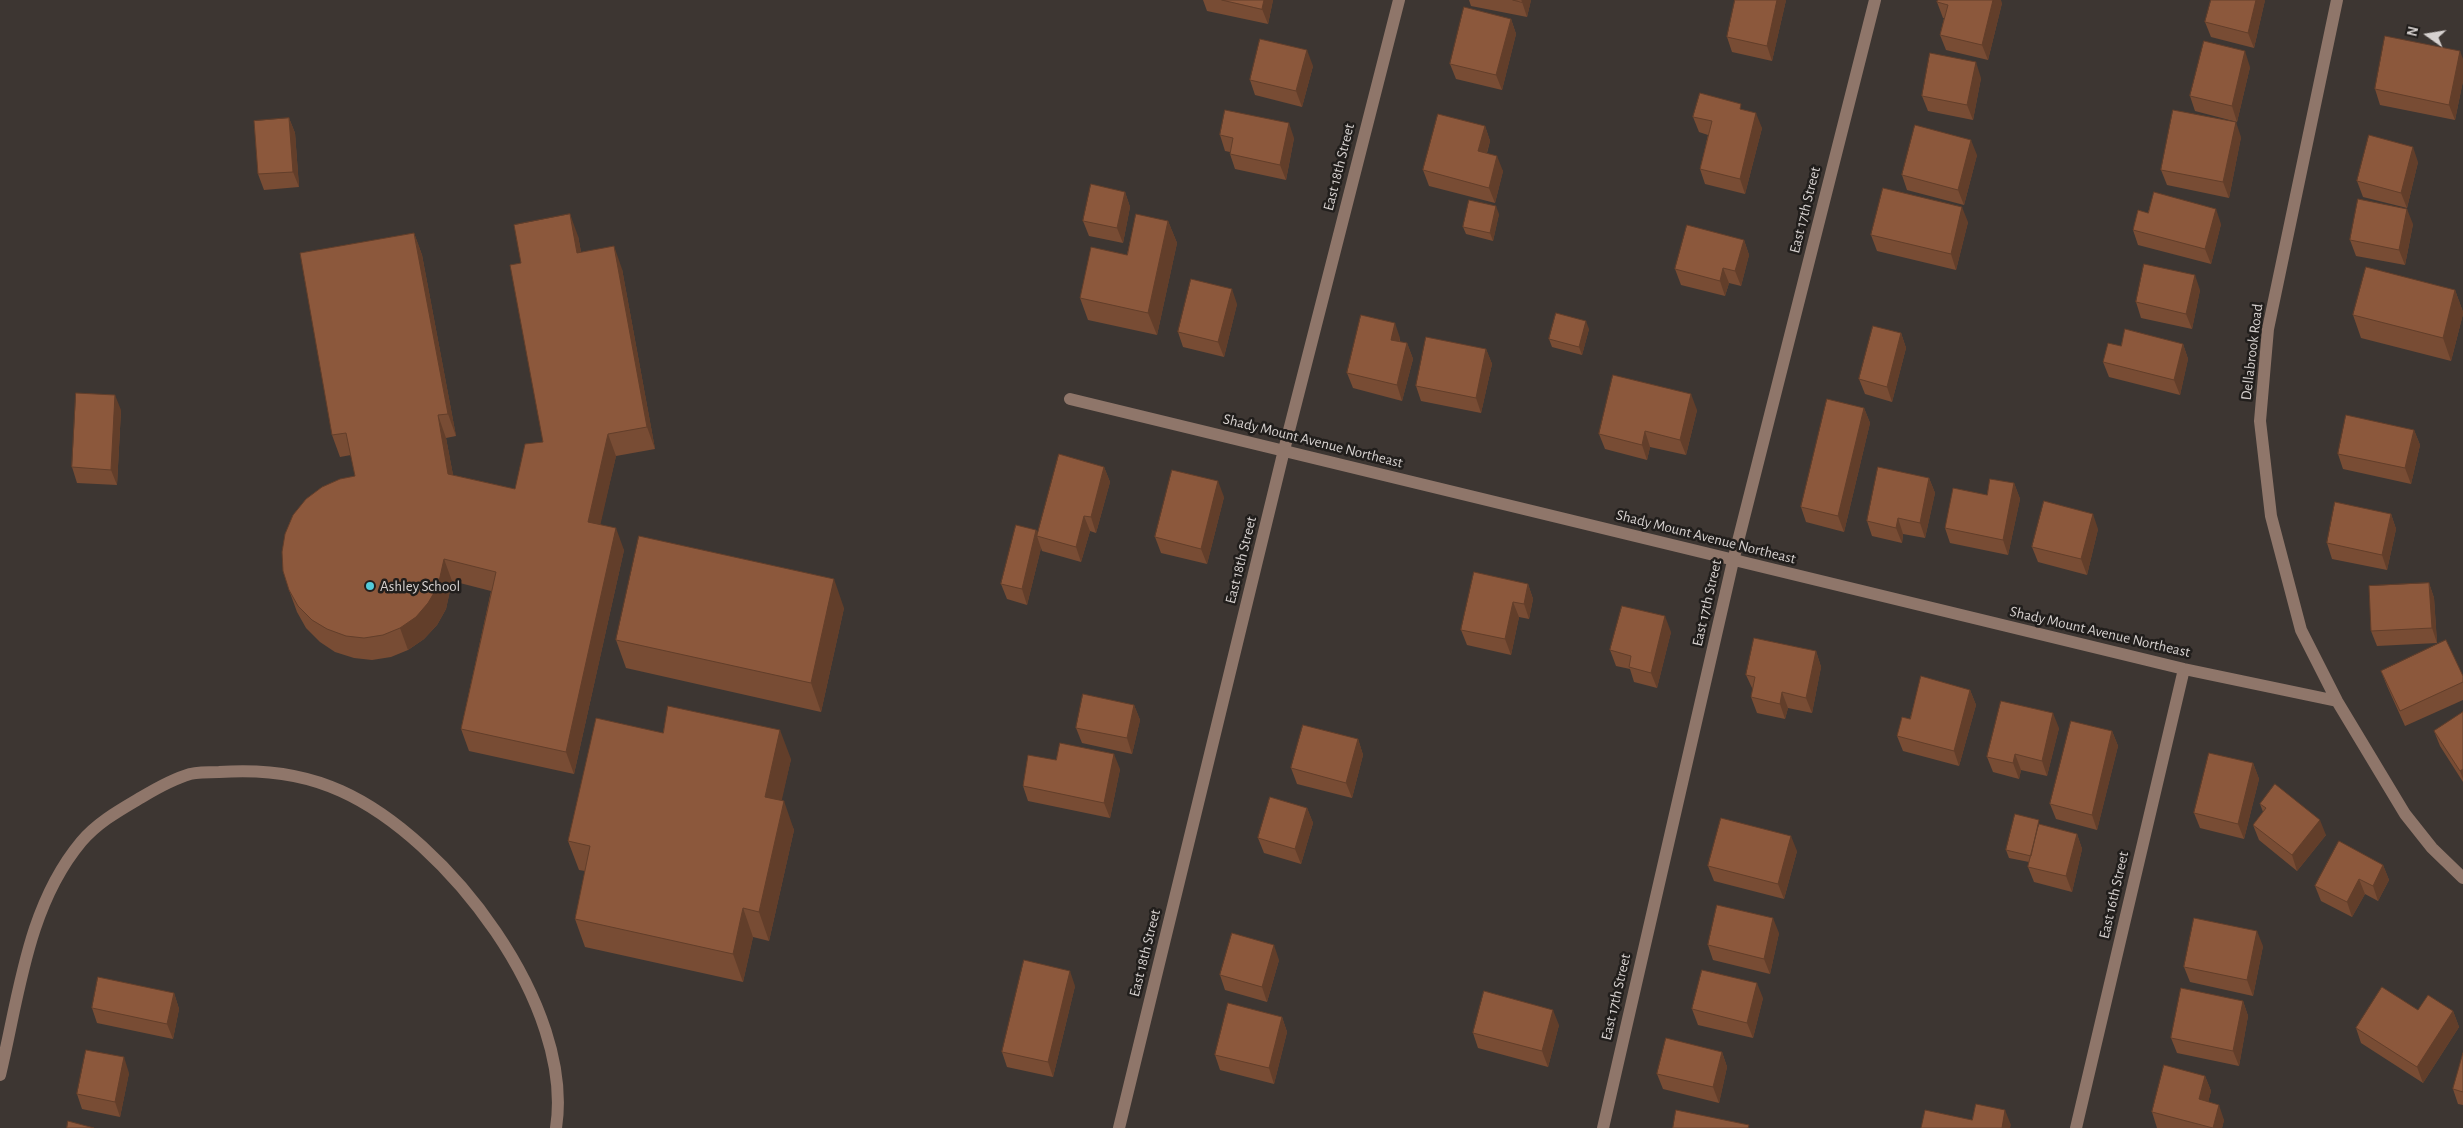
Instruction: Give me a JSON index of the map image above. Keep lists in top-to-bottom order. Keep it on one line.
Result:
{"streets":{"street":["East 18th Street","East 17th Street","Dellabrook Road","Shady Mount Avenue Northeast","East 16th Street"]},"crossings":[["East 18th Street","Shady Mount Avenue Northeast"],["East 17th Street","Shady Mount Avenue Northeast"],["Dellabrook Road","Shady Mount Avenue Northeast"],["Shady Mount Avenue Northeast","East 16th Street"]],"places":["Ashley School"],"north":"left"}
